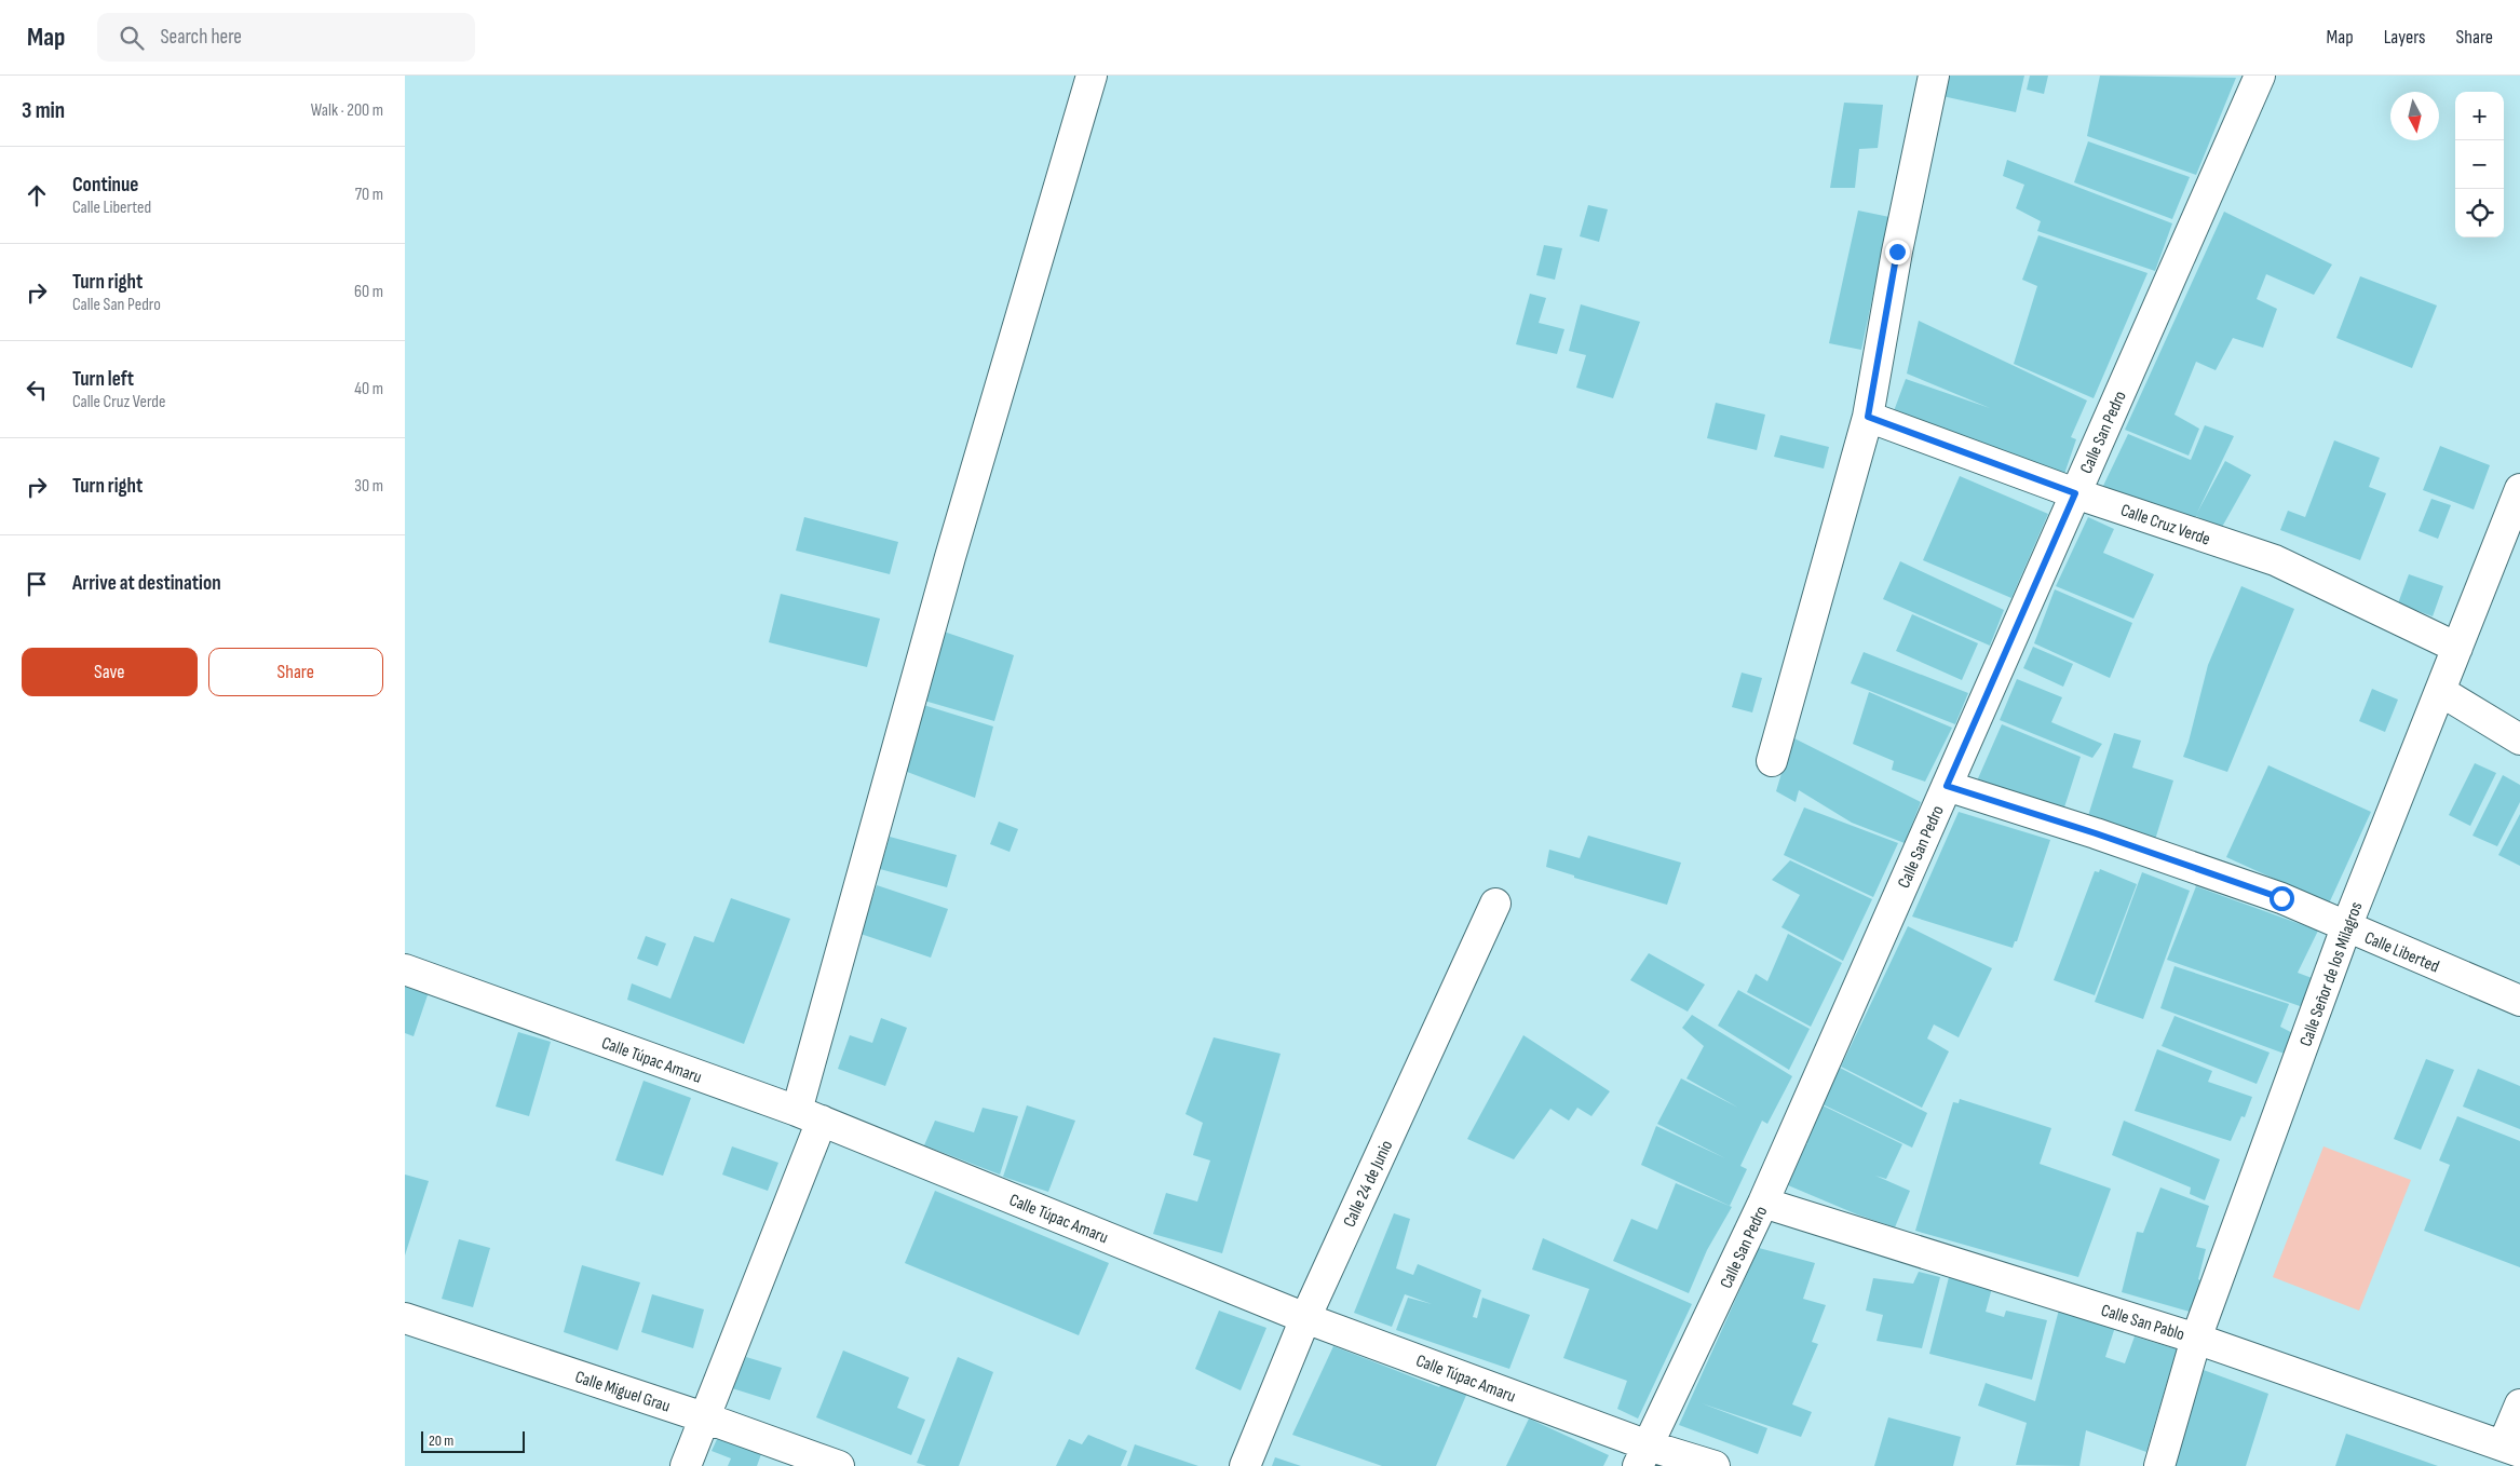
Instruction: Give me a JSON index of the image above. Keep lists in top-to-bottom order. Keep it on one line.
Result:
{"streets":{"street":["Calle San Pedro","Calle Cruz Verde","Calle Liberted","Calle Señor de los Milagros","Calle Túpac Amaru","Calle 24 de Junio","Calle San Pablo","Calle Miguel Grau"]},"crossings":[["Calle San Pedro","Calle Cruz Verde"],["Calle San Pedro","Calle Liberted"],["Calle San Pedro","Calle Túpac Amaru"],["Calle San Pedro","Calle San Pablo"],["Calle Cruz Verde","Calle Señor de los Milagros"],["Calle Liberted","Calle Señor de los Milagros"],["Calle Señor de los Milagros","Calle San Pablo"],["Calle Túpac Amaru","Calle 24 de Junio"]],"scale_bar":"20 m","north":"bottom","page":{"header":"Map","search":"Search here","nav":["Map","Layers","Share"],"heading":["3 min","Walk · 200 m"],"map_buttons":["+","−"],"list":[["Continue","Calle Liberted","70 m"],["Turn right","Calle San Pedro","60 m"],["Turn left","Calle Cruz Verde","40 m"],["Turn right","30 m"],"Arrive at destination"],"buttons":["Save","Share"],"scale":"20 m"}}
